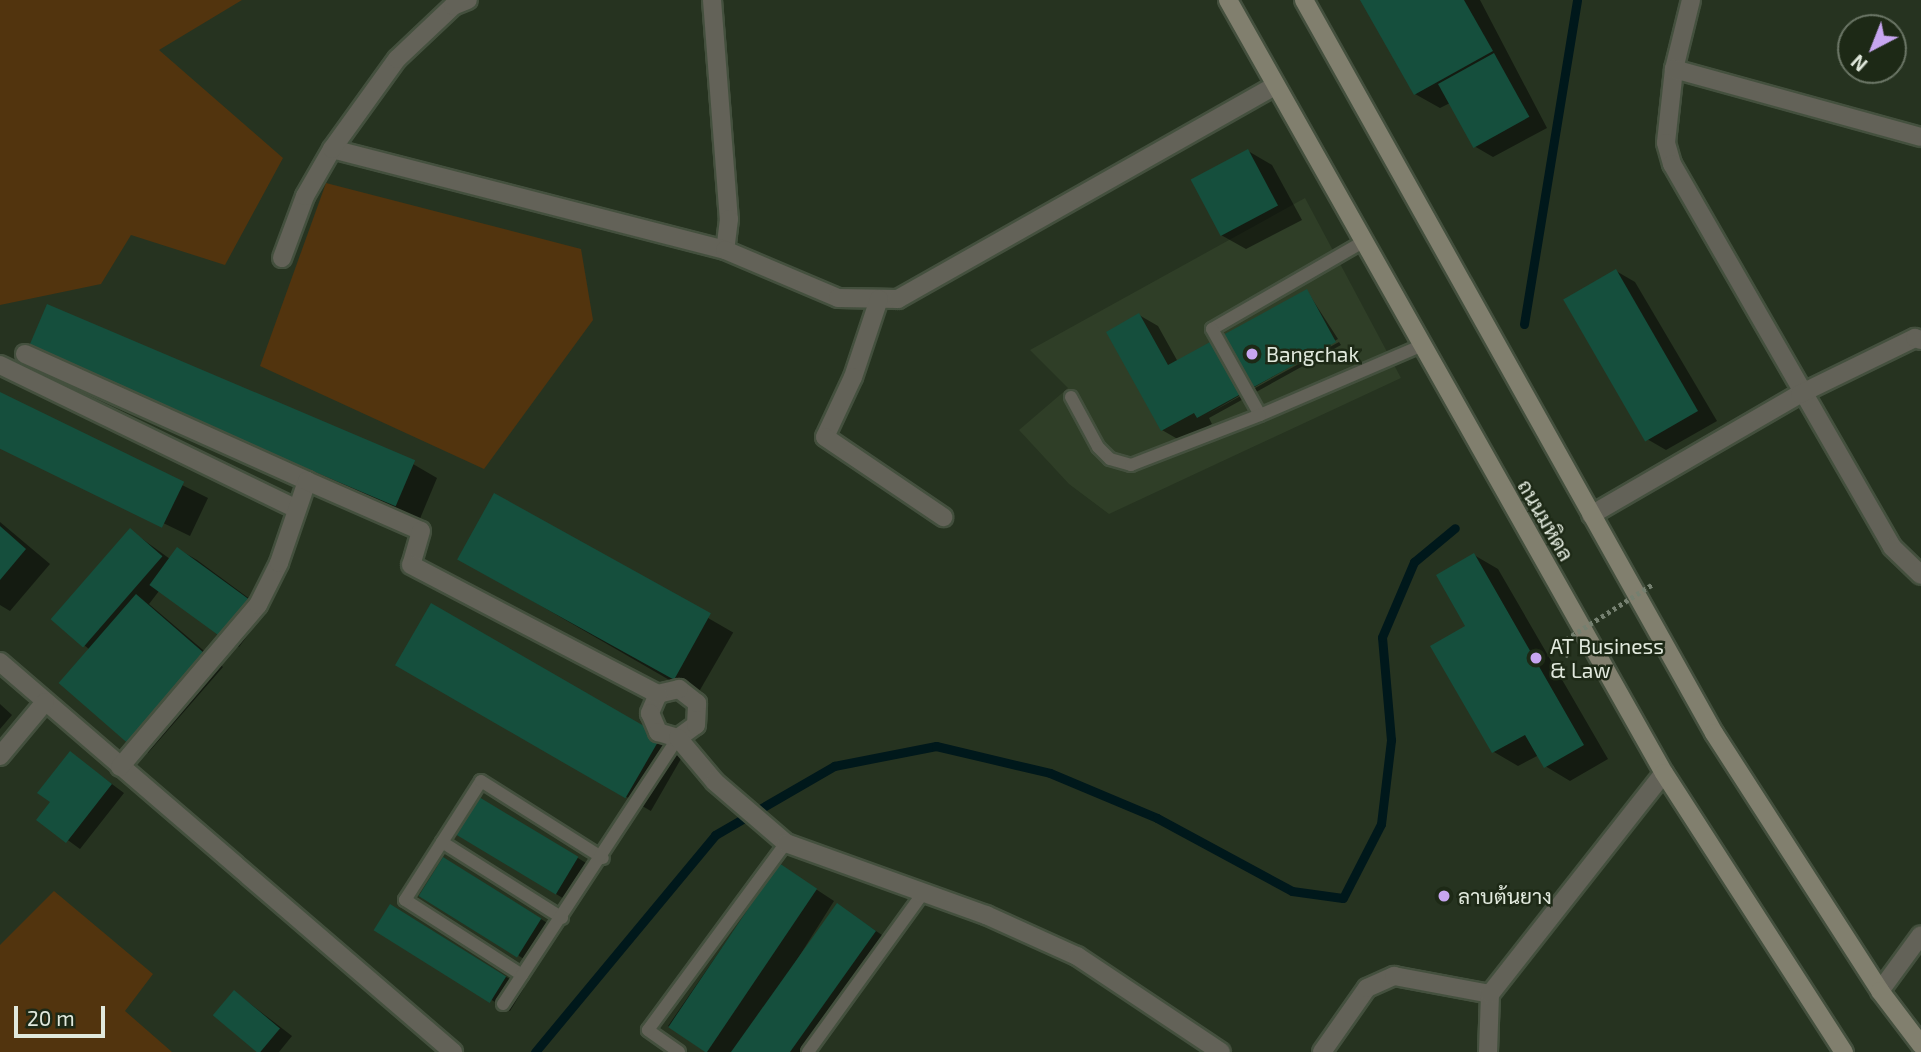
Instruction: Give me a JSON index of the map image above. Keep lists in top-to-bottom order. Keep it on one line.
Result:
{"streets":{"main road":["ถนนมหิดล"]},"places":["Bangchak","AT Business & Law","ลาบต้นยาง"],"scale_bar":"20 m","north":"bottom left"}
